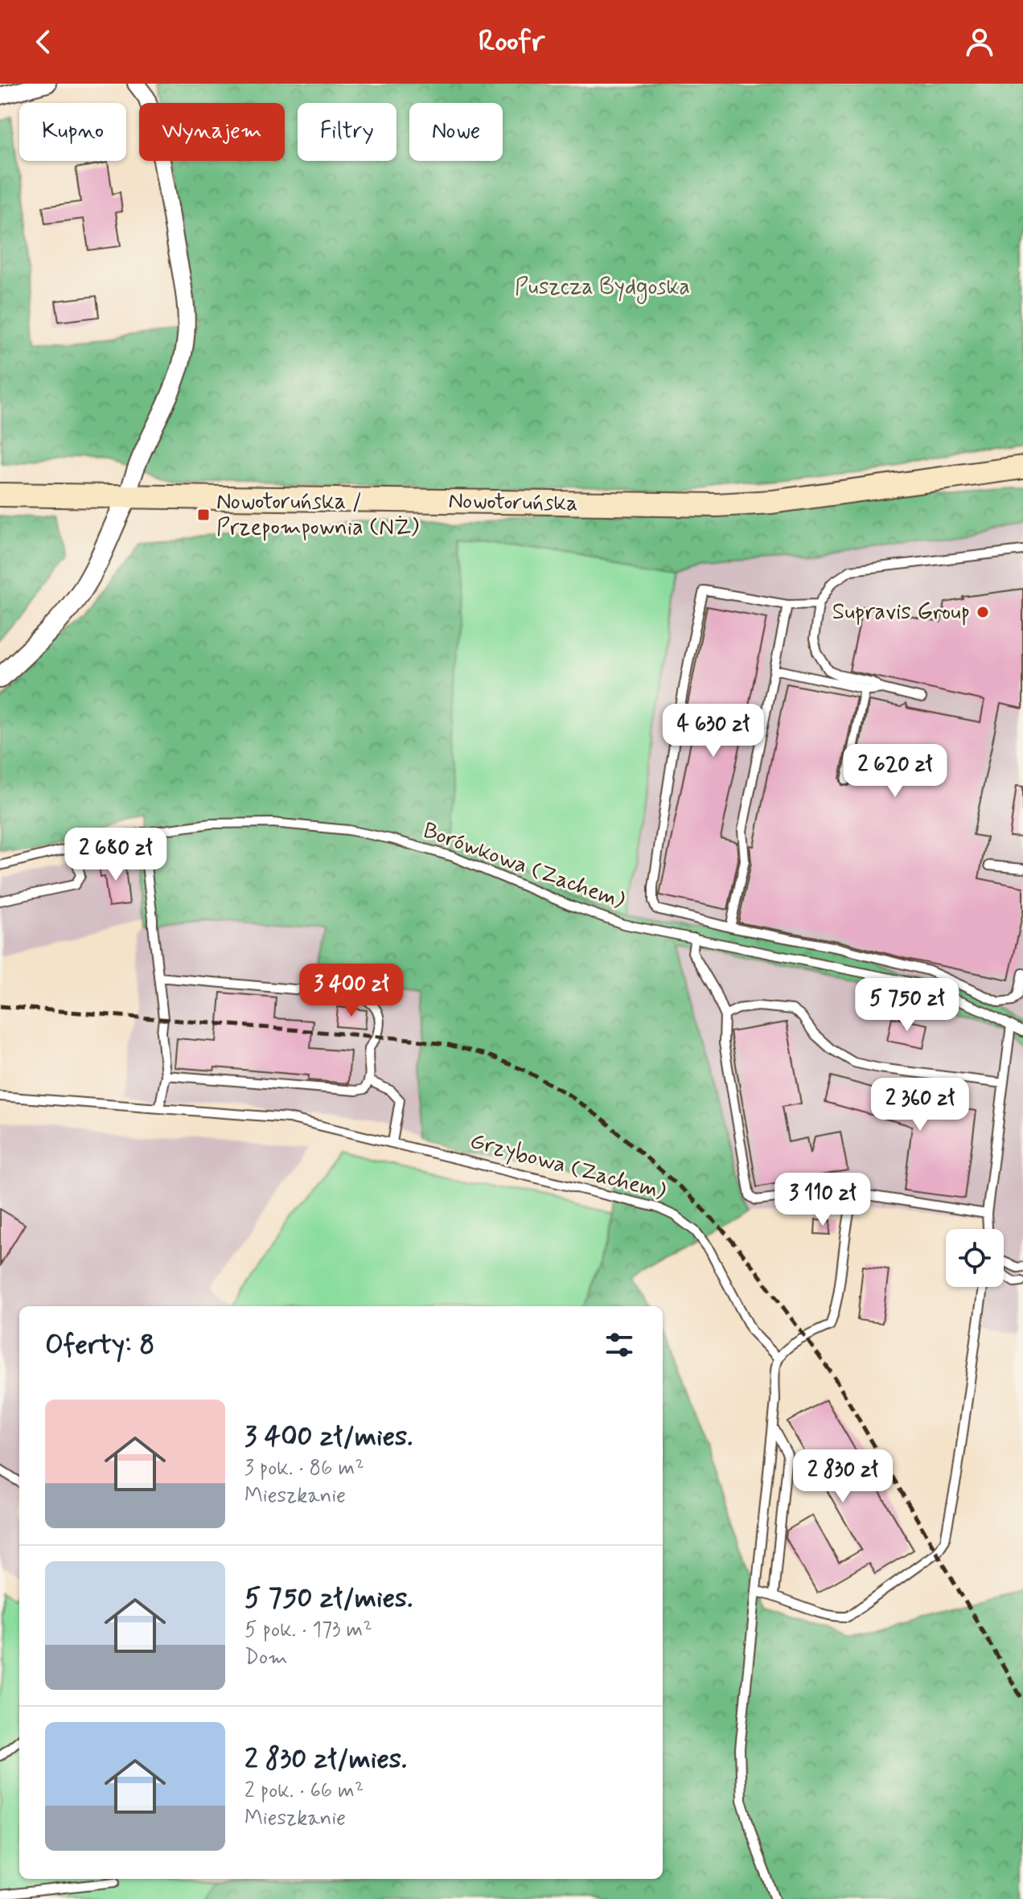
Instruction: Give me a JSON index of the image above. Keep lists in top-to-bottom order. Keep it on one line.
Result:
{"streets":{"main road":["Nowotoruńska"],"lane":["Borówkowa (Zachem)","Grzybowa (Zachem)"]},"parks":["Puszcza Bydgoska"],"places":{"transit":["Nowotoruńska / Przepompownia (NŻ)"],"other":["Supravis Group"]},"page":{"header":"Roofr","chip":["Kupno","Wynajem","Filtry","Nowe"],"price":["4 630 zł","2 620 zł","2 680 zł","3 400 zł","5 750 zł","2 360 zł","3 110 zł","2 830 zł"],"heading":"Oferty: 8","list":[{"name":"3 400 zł/mies.","note":"3 pok. · 86 m² · Mieszkanie"},{"name":"5 750 zł/mies.","note":"5 pok. · 173 m² · Dom"},{"name":"2 830 zł/mies.","note":"2 pok. · 66 m² · Mieszkanie"}]}}
